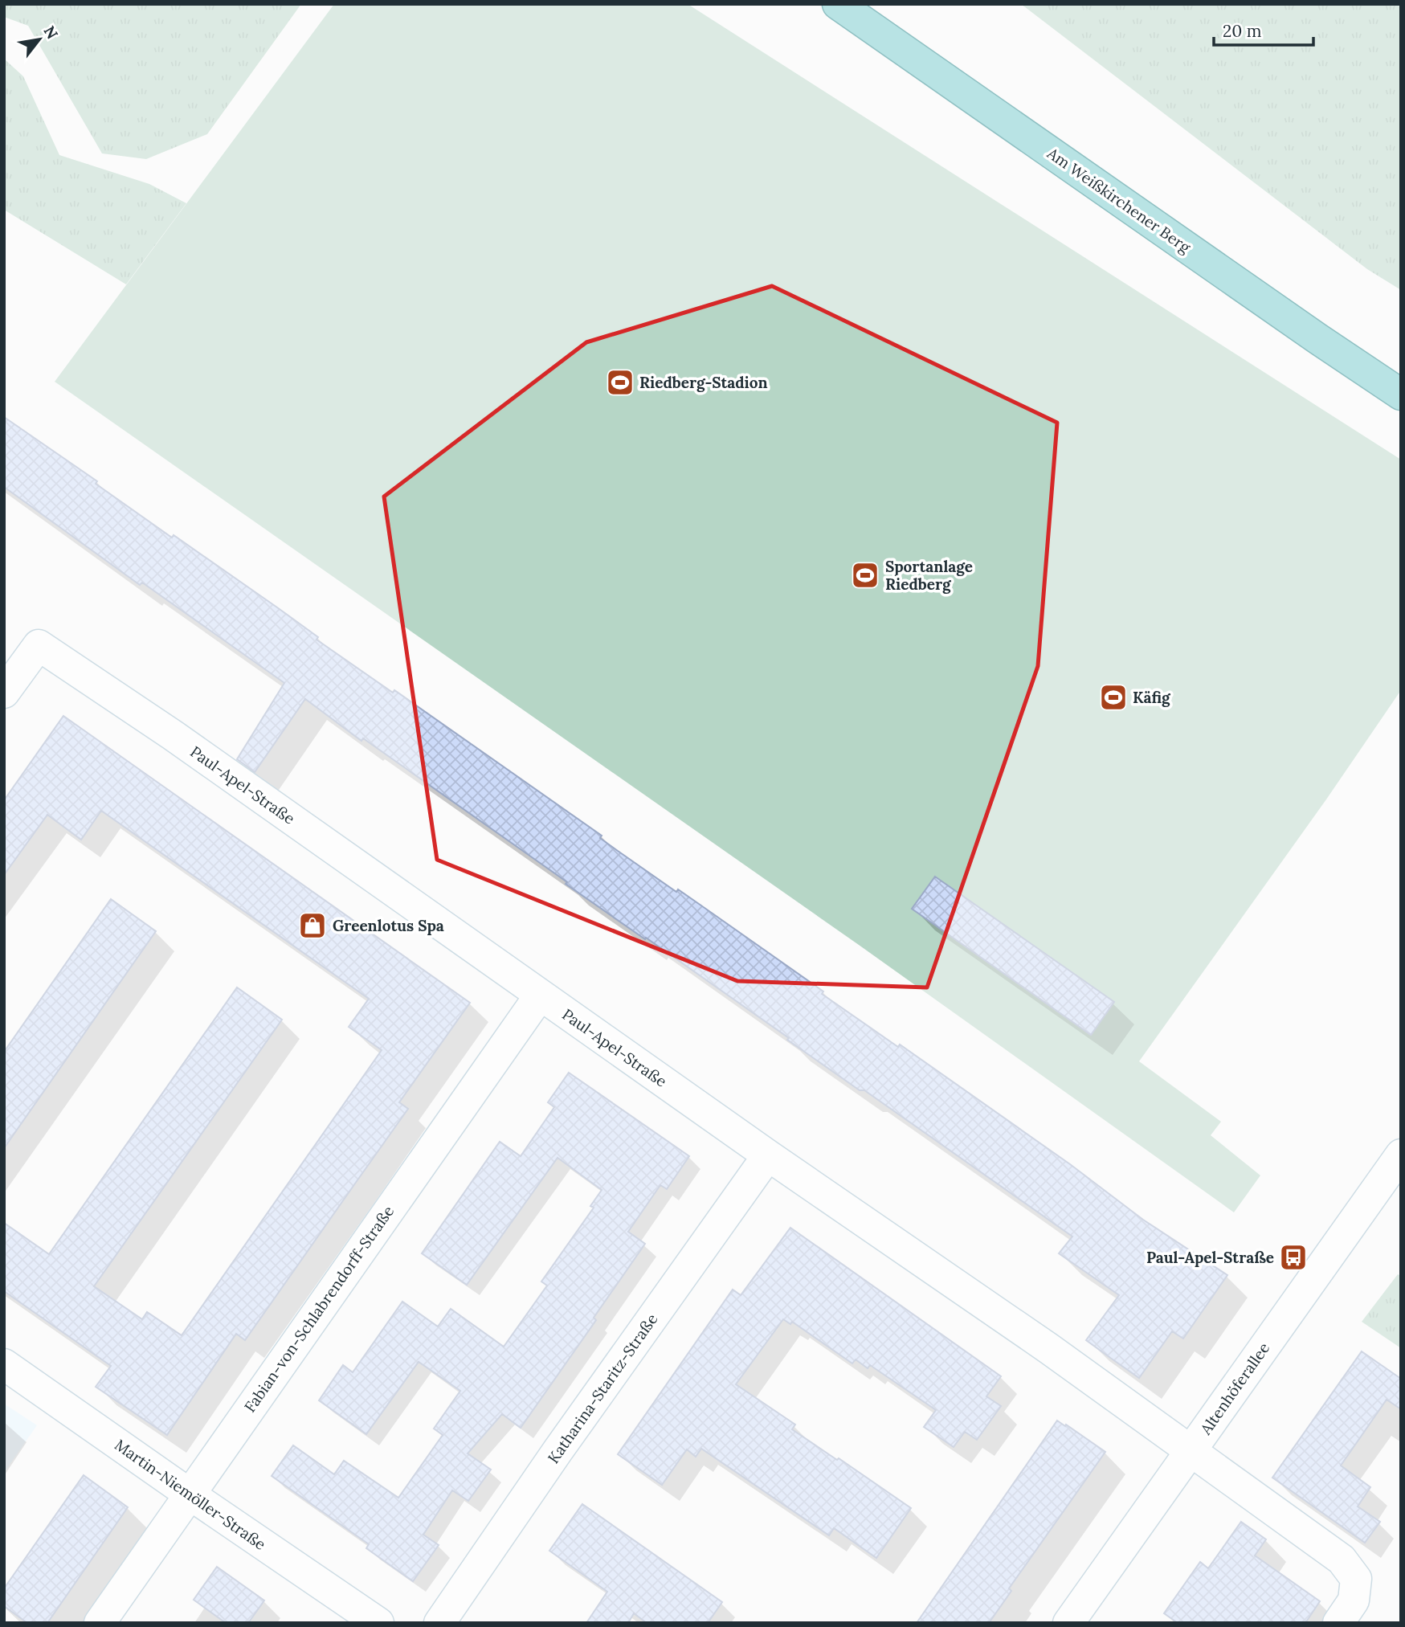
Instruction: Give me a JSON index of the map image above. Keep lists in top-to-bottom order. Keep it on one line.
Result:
{"streets":{"main road":["Am Weißkirchener Berg"],"street":["Paul-Apel-Straße","Fabian-von-Schlabrendorff-Straße","Katharina-Staritz-Straße","Altenhöferallee","Martin-Niemöller-Straße"]},"crossings":[["Paul-Apel-Straße","Fabian-von-Schlabrendorff-Straße"],["Paul-Apel-Straße","Katharina-Staritz-Straße"],["Paul-Apel-Straße","Altenhöferallee"],["Fabian-von-Schlabrendorff-Straße","Martin-Niemöller-Straße"]],"places":{"sports":["Riedberg-Stadion","Sportanlage Riedberg","Käfig"],"shop":["Greenlotus Spa"],"bus stop":["Paul-Apel-Straße"]},"scale_bar":"20 m","north":"top right"}
